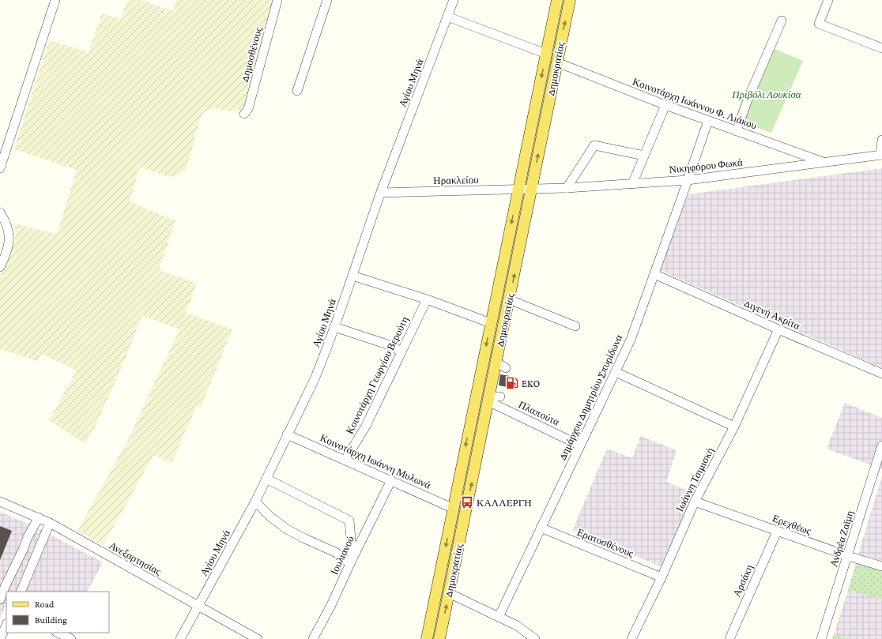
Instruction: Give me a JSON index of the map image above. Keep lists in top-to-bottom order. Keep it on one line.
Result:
{"streets":{"main road":["Δημοκρατίας"],"street":["Δημοσθένους","Αγίου Μηνά","Κοινοτάρχη Ιωάννου Φ. Λιάκου","Νικηφόρου Φωκά","Ηρακλείου","Διγενή Ακρίτα","Κοινοτάρχη Γεωργίου Βερούτη","Δημάρχου Δημητρίου Σπυρίδωνα","Πλαπούτα","Κοινοτάρχη Ιωάννη Μυλωνά","Ιωάννη Τσιμισκή","Ερεχθέως","Ανδρέα Ζαϊμη","Ερατοσθένους","Ιουλιανού","Ανεξαρτησίας","Αρσάκη"]},"crossings":[["Δημοκρατίας","Κοινοτάρχη Ιωάννου Φ. Λιάκου"],["Δημοκρατίας","Νικηφόρου Φωκά"],["Δημοκρατίας","Ηρακλείου"],["Δημοκρατίας","Πλαπούτα"],["Δημοκρατίας","Κοινοτάρχη Ιωάννη Μυλωνά"],["Αγίου Μηνά","Ηρακλείου"],["Αγίου Μηνά","Κοινοτάρχη Ιωάννη Μυλωνά"],["Αγίου Μηνά","Ανεξαρτησίας"],["Κοινοτάρχη Ιωάννου Φ. Λιάκου","Νικηφόρου Φωκά"],["Κοινοτάρχη Ιωάννου Φ. Λιάκου","Δημάρχου Δημητρίου Σπυρίδωνα"],["Νικηφόρου Φωκά","Ηρακλείου"],["Νικηφόρου Φωκά","Δημάρχου Δημητρίου Σπυρίδωνα"],["Διγενή Ακρίτα","Δημάρχου Δημητρίου Σπυρίδωνα"],["Διγενή Ακρίτα","Ιωάννη Τσιμισκή"],["Κοινοτάρχη Γεωργίου Βερούτη","Κοινοτάρχη Ιωάννη Μυλωνά"],["Δημάρχου Δημητρίου Σπυρίδωνα","Πλαπούτα"],["Δημάρχου Δημητρίου Σπυρίδωνα","Ερατοσθένους"],["Κοινοτάρχη Ιωάννη Μυλωνά","Ιουλιανού"],["Ιωάννη Τσιμισκή","Ερεχθέως"],["Ιωάννη Τσιμισκή","Ερατοσθένους"],["Ερεχθέως","Ανδρέα Ζαϊμη"],["Ερεχθέως","Αρσάκη"]],"parks":["Πριβόλι Λουκίσα"],"places":{"fuel station":["EKO"],"bus stop":["ΚΑΛΛΕΡΓΗ"]},"legend":["Road","Building"]}
